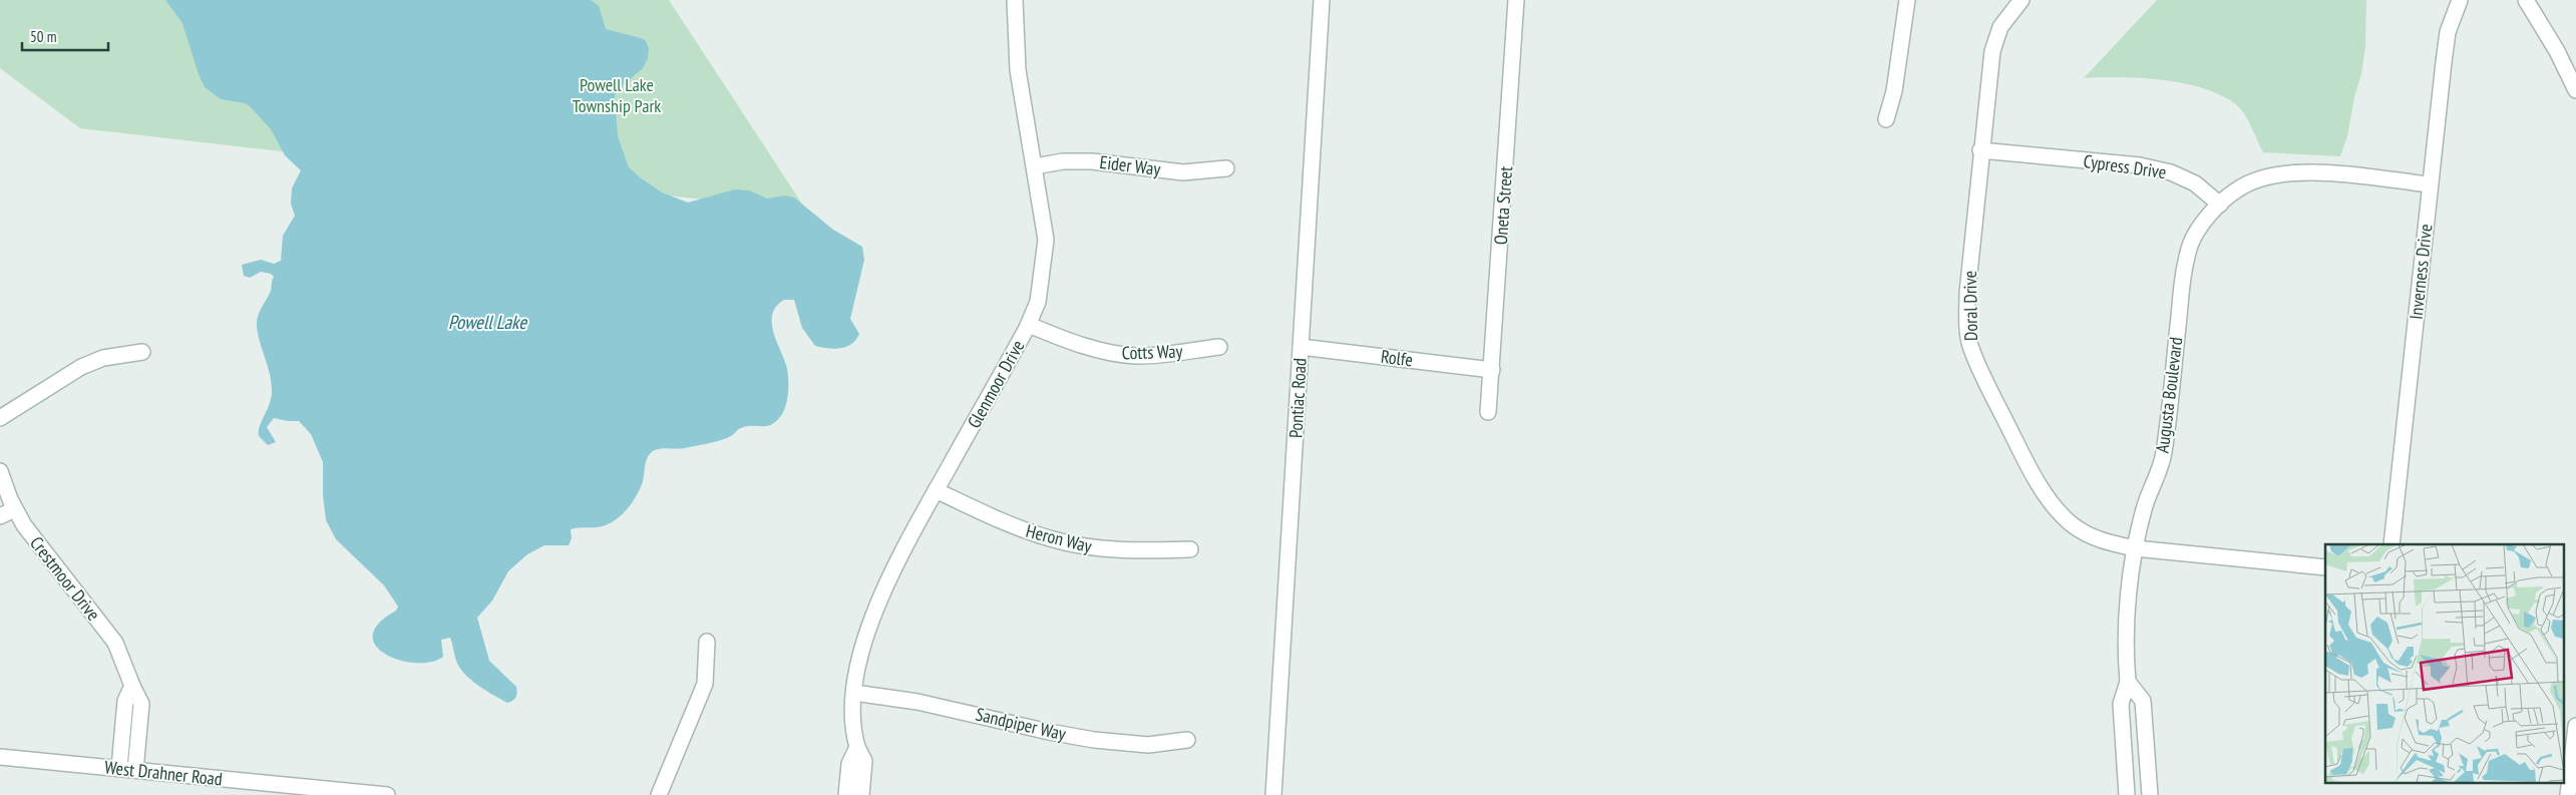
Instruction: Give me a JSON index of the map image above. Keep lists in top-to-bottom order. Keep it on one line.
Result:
{"streets":{"street":["Eider Way","Cypress Drive","Oneta Street","Inverness Drive","Doral Drive","Cotts Way","Rolfe","Glenmoor Drive","Augusta Boulevard","Pontiac Road","Heron Way","Crestmoor Drive","Sandpiper Way","West Drahner Road"]},"crossings":[["Eider Way","Glenmoor Drive"],["Cypress Drive","Doral Drive"],["Cypress Drive","Augusta Boulevard"],["Oneta Street","Rolfe"],["Doral Drive","Augusta Boulevard"],["Cotts Way","Glenmoor Drive"],["Rolfe","Pontiac Road"],["Glenmoor Drive","Heron Way"],["Glenmoor Drive","Sandpiper Way"],["Crestmoor Drive","West Drahner Road"]],"water":["Powell Lake"],"parks":["Powell Lake Township Park"],"scale_bar":"50 m"}
